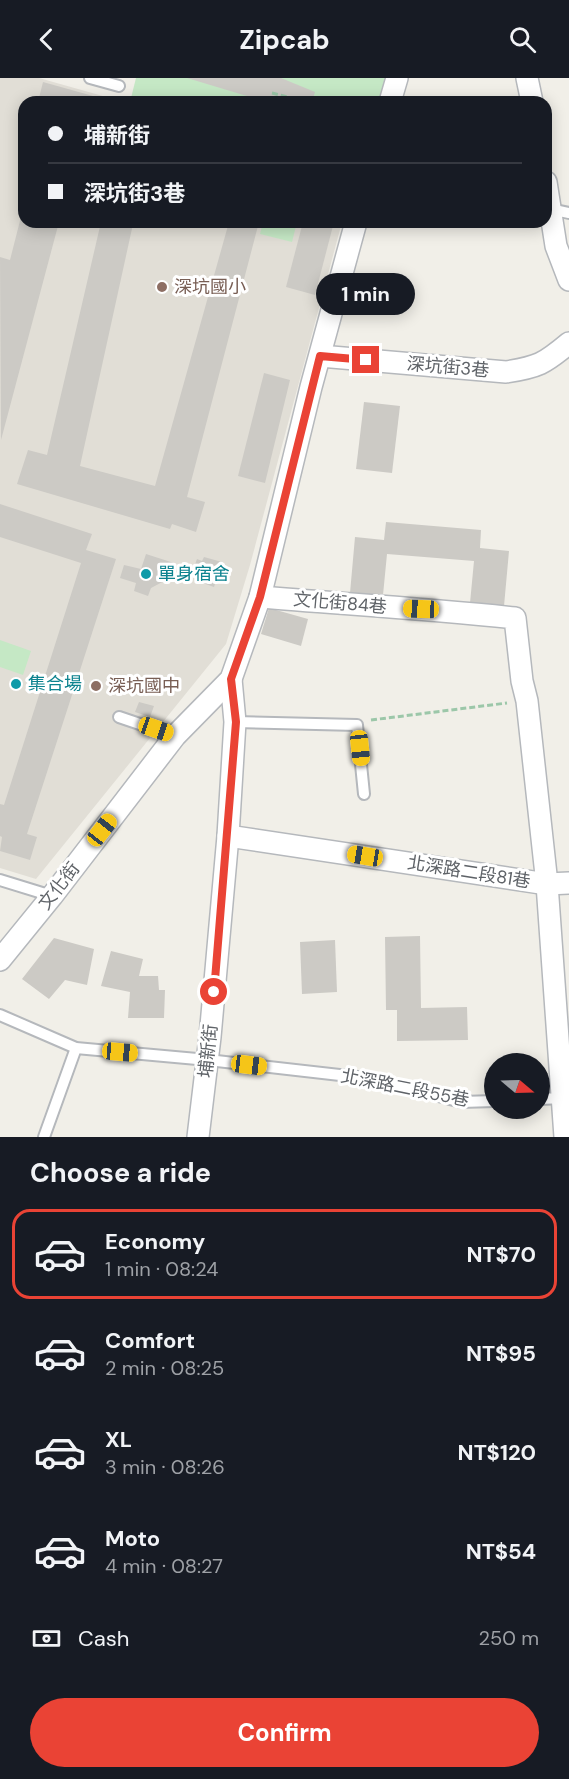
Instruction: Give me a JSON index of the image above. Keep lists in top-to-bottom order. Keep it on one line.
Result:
{"streets":{"street":["深坑街3巷","文化街84巷","北深路二段81巷","文化街","埔新街"],"lane":["北深路二段55巷"]},"crossings":[["深坑街3巷","文化街"],["文化街84巷","文化街"],["北深路二段81巷","埔新街"],["文化街","埔新街"],["埔新街","北深路二段55巷"]],"places":["深坑國小","單身宿舍","集合場","深坑國中"],"north":"right","page":{"header":"Zipcab","banner":["埔新街","深坑街3巷"],"bubble":"1 min","heading":"Choose a ride","list":[{"name":"Economy","note":"1 min · 08:24","value":"NT$70"},{"name":"Comfort","note":"2 min · 08:25","value":"NT$95"},{"name":"XL","note":"3 min · 08:26","value":"NT$120"},{"name":"Moto","note":"4 min · 08:27","value":"NT$54"}],"pay":["Cash","250 m"],"buttons":"Confirm"}}
